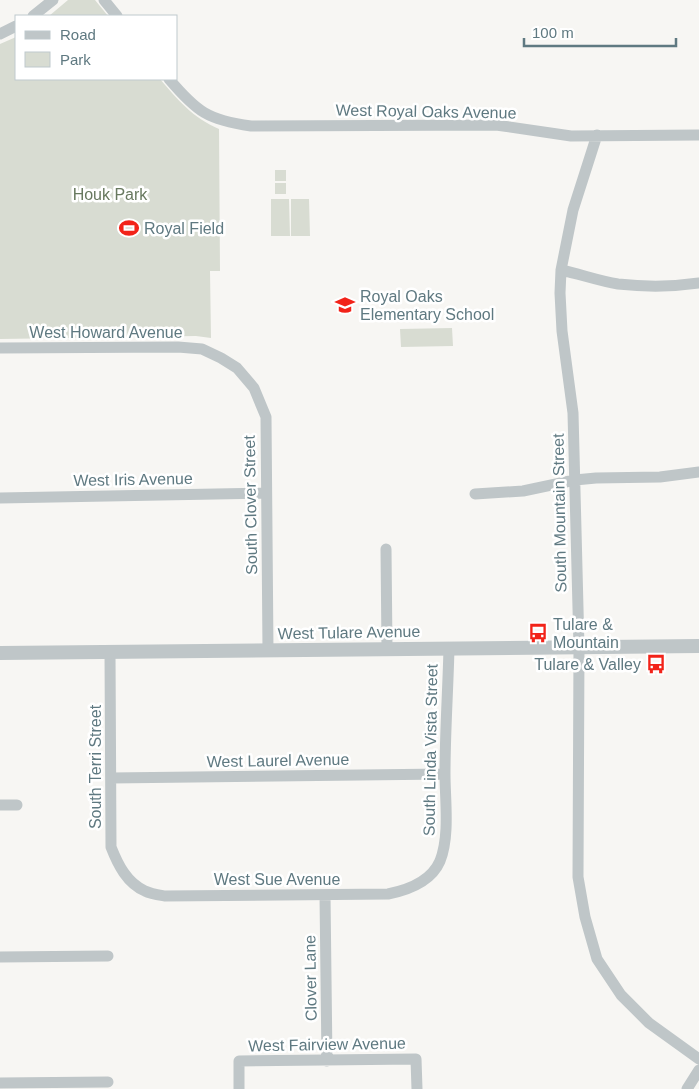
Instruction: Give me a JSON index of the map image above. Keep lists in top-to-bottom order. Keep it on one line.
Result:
{"streets":{"street":["West Royal Oaks Avenue","West Howard Avenue","West Iris Avenue","South Clover Street","South Mountain Street","West Tulare Avenue","South Linda Vista Street","West Laurel Avenue","South Terri Street","West Sue Avenue","Clover Lane","West Fairview Avenue"]},"crossings":[["West Royal Oaks Avenue","South Mountain Street"],["West Howard Avenue","South Clover Street"],["West Iris Avenue","South Clover Street"],["South Clover Street","West Tulare Avenue"],["South Mountain Street","West Tulare Avenue"],["West Tulare Avenue","South Linda Vista Street"],["West Tulare Avenue","South Terri Street"],["South Linda Vista Street","West Laurel Avenue"],["South Linda Vista Street","West Sue Avenue"],["West Laurel Avenue","South Terri Street"],["South Terri Street","West Sue Avenue"],["West Sue Avenue","Clover Lane"],["Clover Lane","West Fairview Avenue"]],"parks":["Houk Park"],"places":{"sports":["Royal Field"],"school or university":["Royal Oaks Elementary School"],"bus stop":["Tulare & Mountain","Tulare & Valley"]},"legend":["Road","Park"],"scale_bar":"100 m"}
